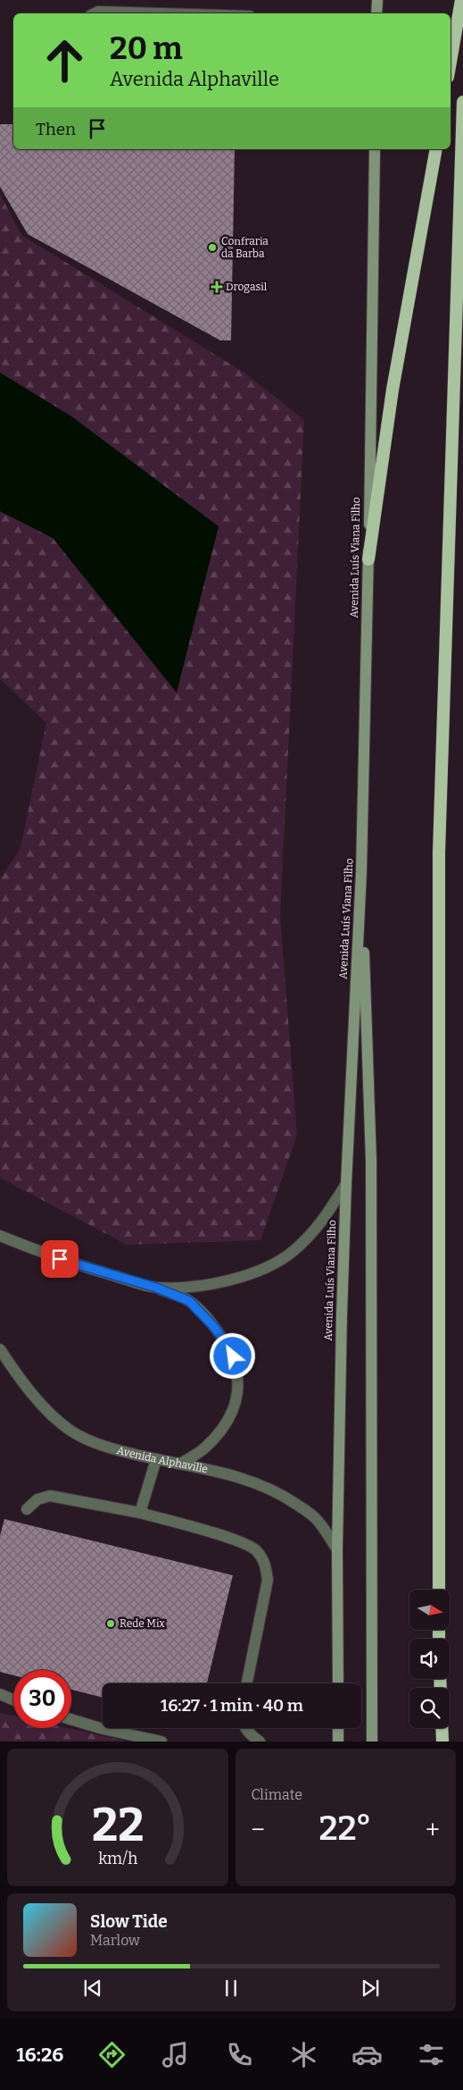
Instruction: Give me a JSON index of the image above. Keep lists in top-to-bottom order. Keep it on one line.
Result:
{"streets":{"main road":["Avenida Luís Viana Filho"],"street":["Avenida Alphaville"]},"crossings":[["Avenida Luís Viana Filho","Avenida Alphaville"]],"places":{"other":["Confraria da Barba","Rede Mix"],"health":["Drogasil"]},"north":"right","page":{"turn":["20 m","Avenida Alphaville"],"then":"Then","limit":"30","trip":"16:27 · 1 min · 40 m","tile":"Climate","heat":["−","22°","+"],"song":["Slow Tide","Marlow"],"tabs":"16:26","gauge":["22","km/h"]}}
